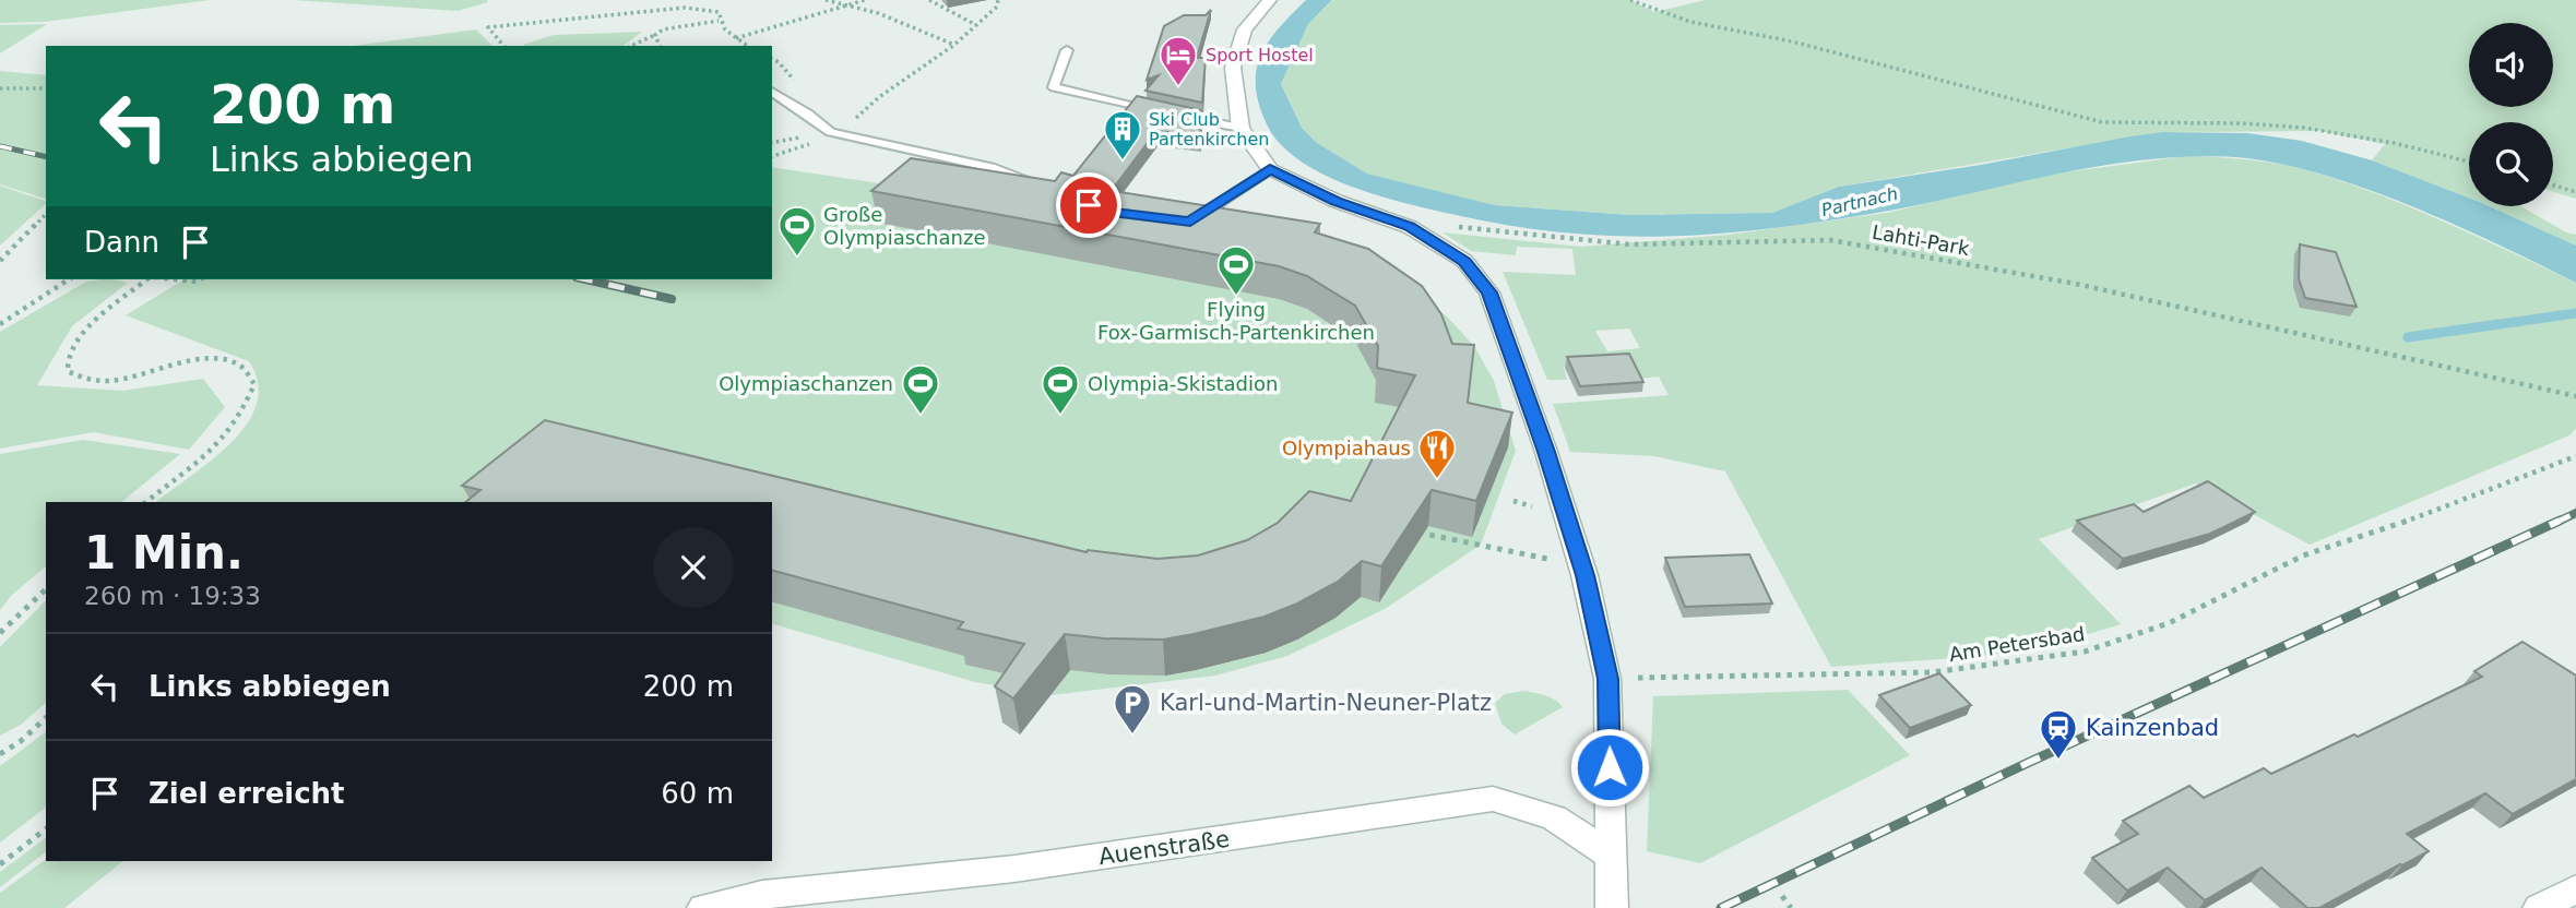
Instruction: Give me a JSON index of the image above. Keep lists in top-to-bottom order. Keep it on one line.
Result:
{"streets":{"street":["Auenstraße"],"path":["Lahti-Park","Am Petersbad"]},"water":["Partnach"],"places":{"hotel":["Sport Hostel"],"building":["Ski Club Partenkirchen"],"sports":["Große Olympiaschanze","Flying Fox-Garmisch-Partenkirchen","Olympiaschanzen","Olympia-Skistadion"],"restaurant":["Olympiahaus"],"parking":["Karl-und-Martin-Neuner-Platz"],"station":["Kainzenbad"]},"page":{"turn":["200 m","Links abbiegen"],"then":"Dann","heading":["1 Min.","260 m · 19:33"],"list":[{"name":"Links abbiegen","value":"200 m"},{"name":"Ziel erreicht","value":"60 m"}]}}
